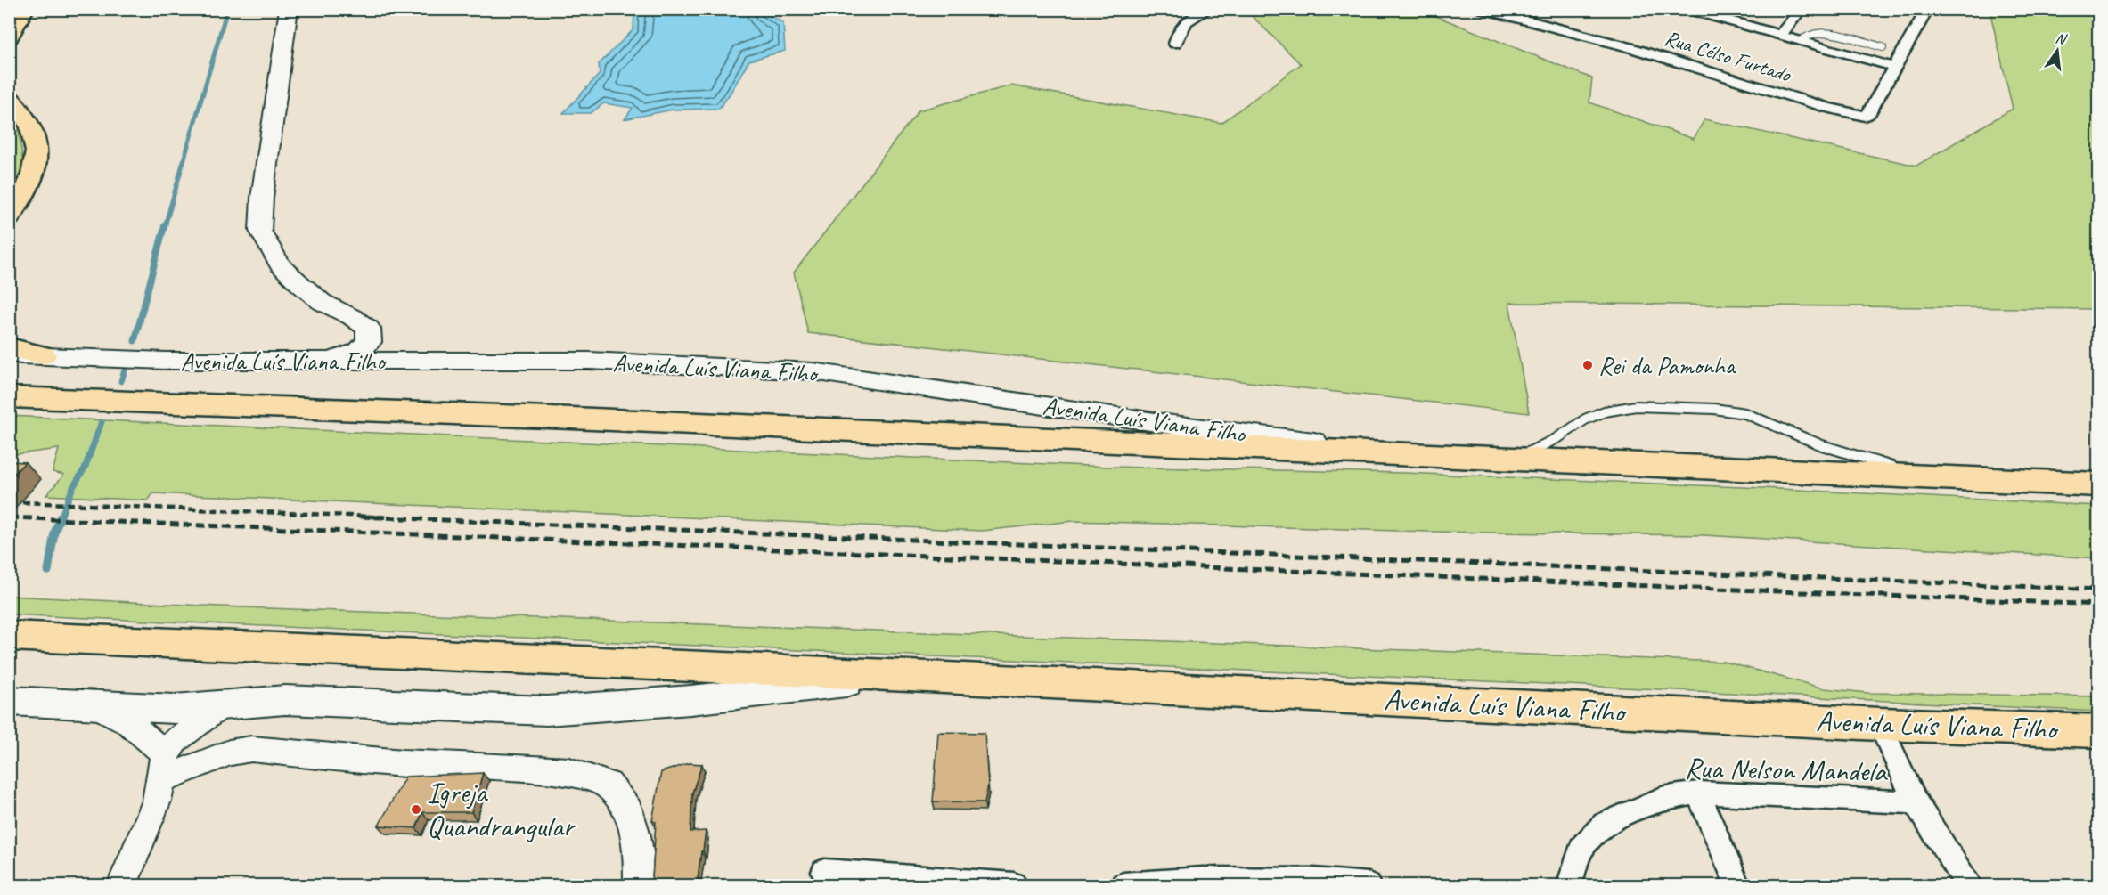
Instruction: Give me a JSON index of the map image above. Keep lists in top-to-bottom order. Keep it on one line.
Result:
{"streets":{"main road":["Avenida Luís Viana Filho"],"street":["Rua Célso Furtado","Rua Nelson Mandela"]},"places":["Rei da Pamonha","Igreja Quandrangular"],"north":"top"}
